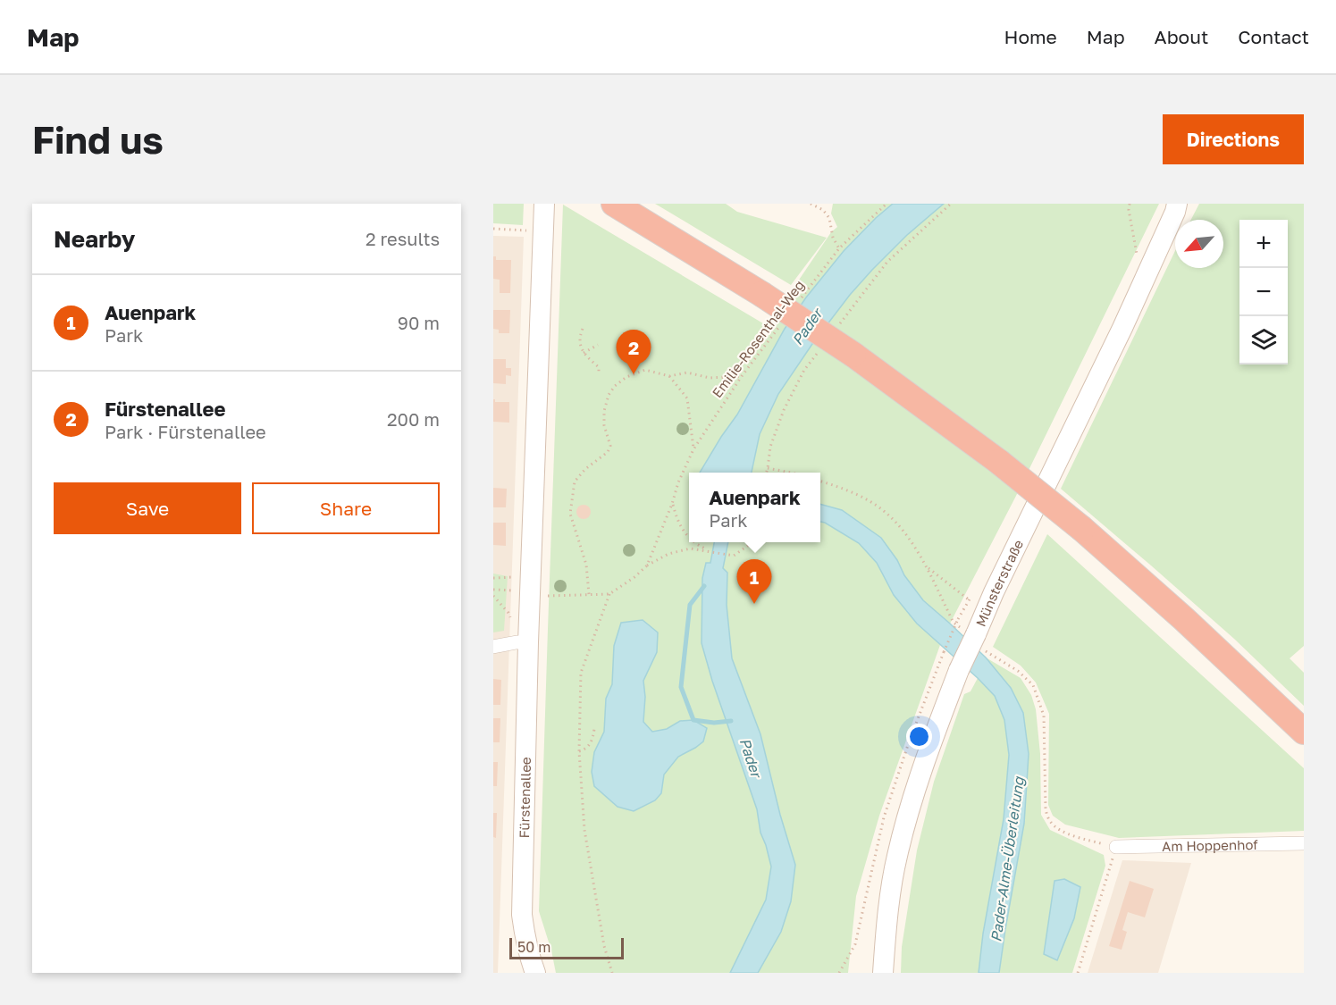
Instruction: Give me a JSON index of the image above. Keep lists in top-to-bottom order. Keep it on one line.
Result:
{"streets":{"main road":["Münsterstraße","Fürstenallee"],"street":["Am Hoppenhof"],"path":["Emilie-Rosenthal-Weg"]},"water":["Pader","Pader-Alme-Überleitung"],"scale_bar":"50 m","north":"bottom left","page":{"header":"Map","nav":["Home","Map","About","Contact"],"buttons":["Directions",["Save","Share"]],"title":"Find us","heading":["Nearby","2 results"],"map_buttons":["+","−"],"list":[{"mark":"1","name":"Auenpark","note":"Park","value":"90 m"},{"mark":"2","name":"Fürstenallee","note":"Park · Fürstenallee","value":"200 m"}],"pins":["2","1"],"popup":["Auenpark","Park"],"scale":"50 m"}}
